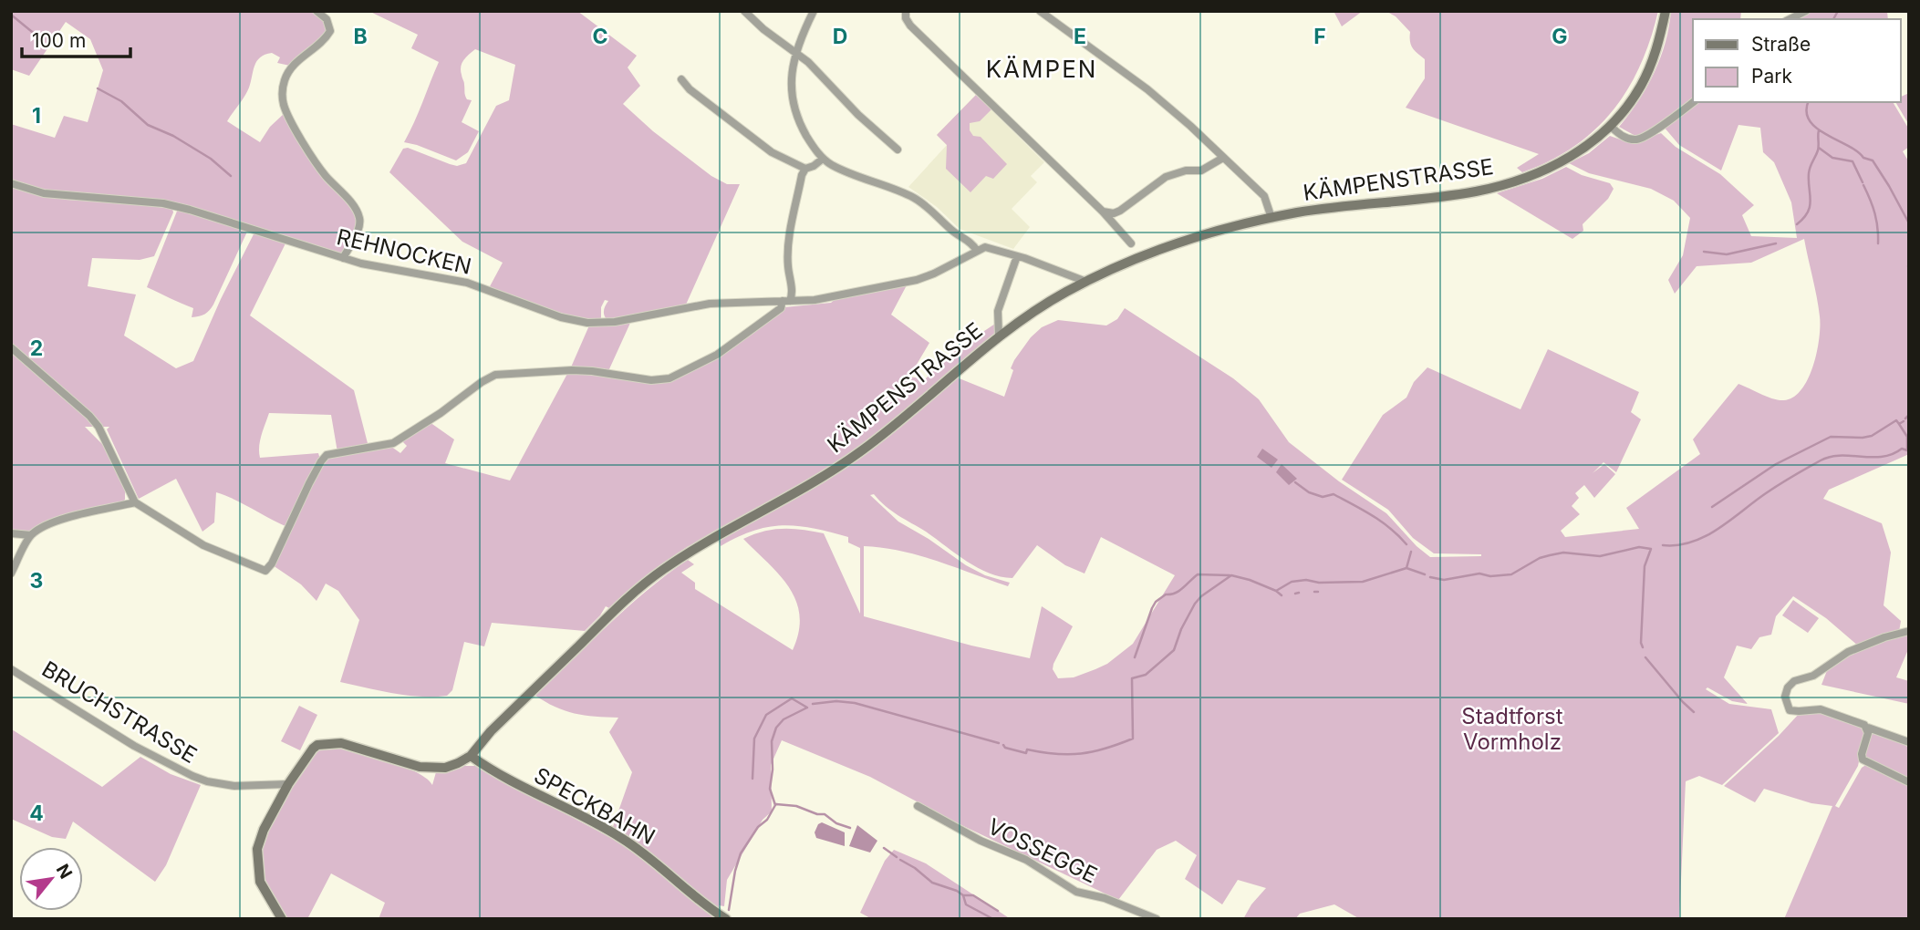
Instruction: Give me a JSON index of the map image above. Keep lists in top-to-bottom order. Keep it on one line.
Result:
{"streets":{"street":["KÄMPENSTRASSE","REHNOCKEN","BRUCHSTRASSE","SPECKBAHN","VOSSEGGE"]},"crossings":[["KÄMPENSTRASSE","SPECKBAHN"]],"districts":["KÄMPEN"],"parks":["Stadtforst Vormholz"],"legend":["Straße","Park"],"scale_bar":"100 m","north":"top right","grid":{"columns":["B","C","D","E","F","G"],"rows":["1","2","3","4"]}}
